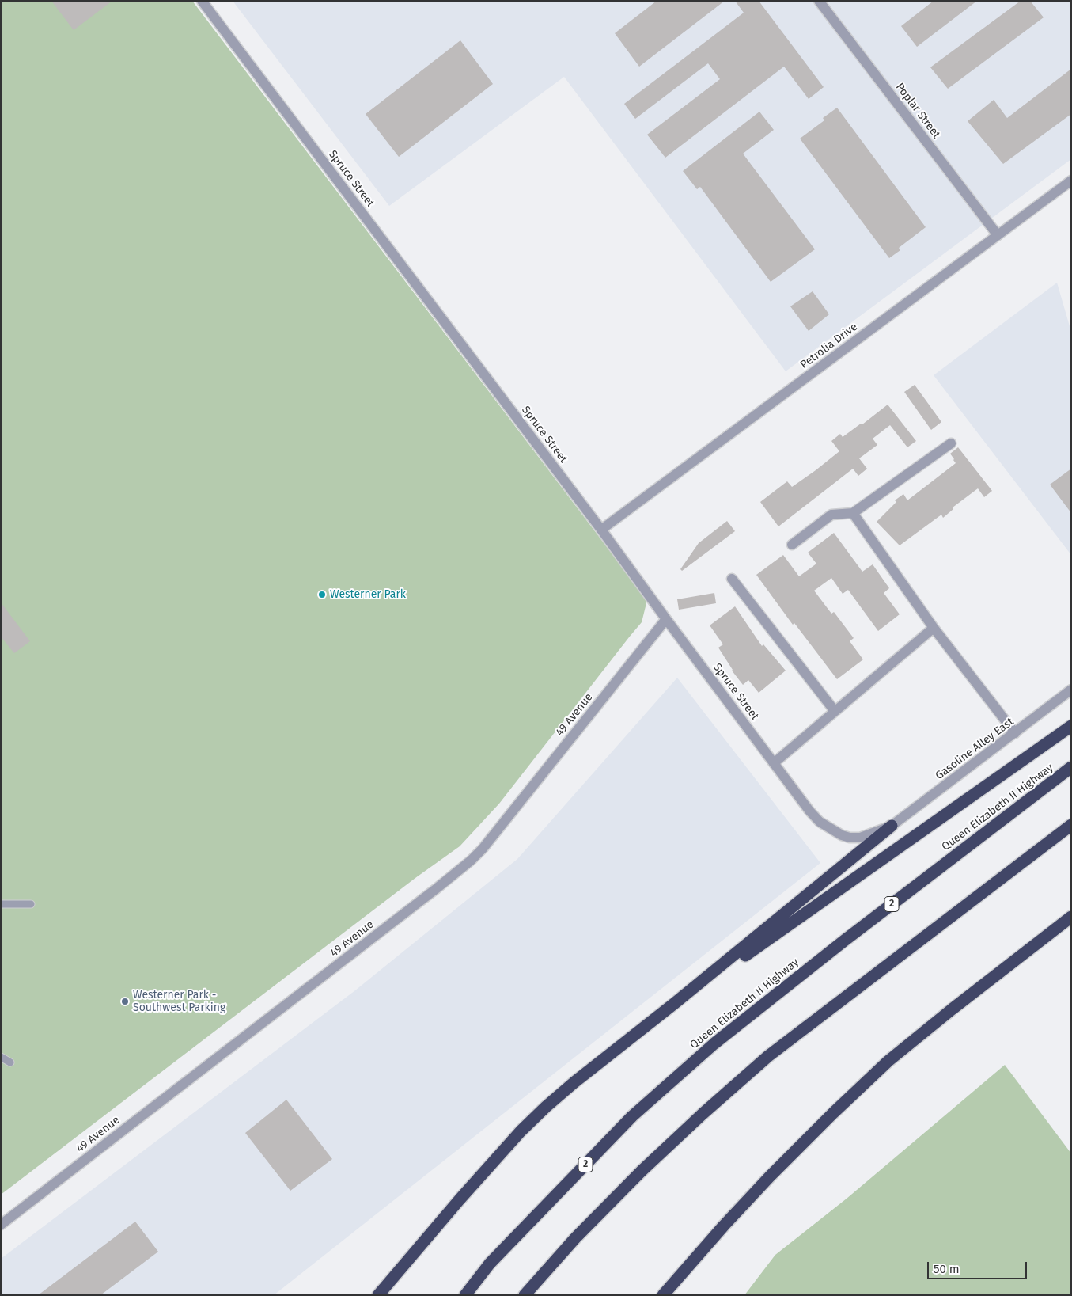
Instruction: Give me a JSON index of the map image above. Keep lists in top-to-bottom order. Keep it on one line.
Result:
{"streets":{"highway":["Queen Elizabeth II Highway","2"],"street":["Poplar Street","Spruce Street","Petrolia Drive","49 Avenue","Gasoline Alley East"]},"crossings":[["Poplar Street","Petrolia Drive"],["Spruce Street","Petrolia Drive"],["Spruce Street","49 Avenue"],["Spruce Street","Gasoline Alley East"]],"places":["Westerner Park","Westerner Park - Southwest Parking"],"scale_bar":"50 m"}
